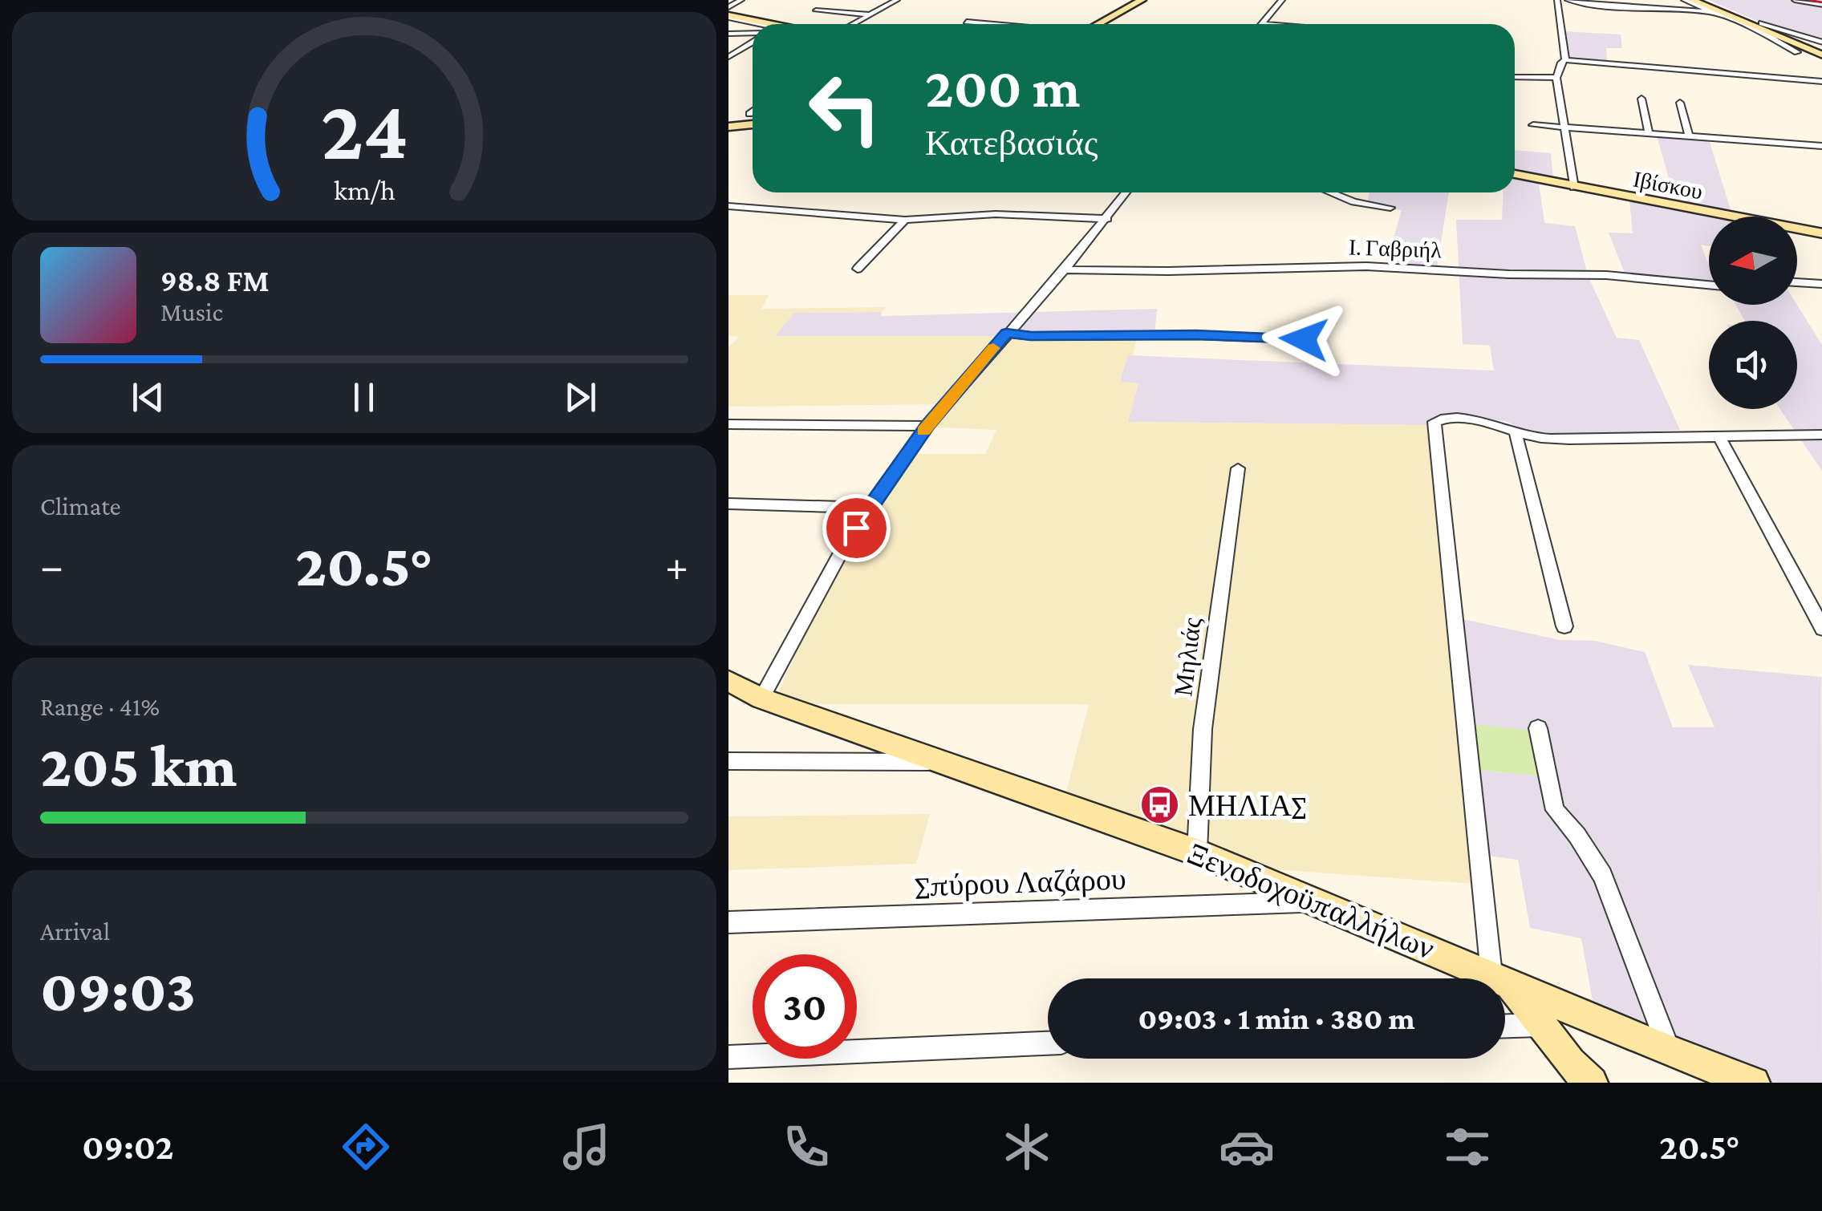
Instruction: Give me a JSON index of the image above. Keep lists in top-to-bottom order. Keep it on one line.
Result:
{"streets":{"street":["Ιβίσκου","Ι. Γαβριήλ","Μηλιάς","Σπύρου Λαζάρου","Ξενοδοχοϋπαλλήλων"]},"crossings":[["Μηλιάς","Ξενοδοχοϋπαλλήλων"],["Σπύρου Λαζάρου","Ξενοδοχοϋπαλλήλων"]],"places":{"bus stop":["ΜΗΛΙΑΣ"]},"north":"left","page":{"turn":["200 m","Κατεβασιάς"],"song":["98.8 FM","Music"],"tile":["Climate",["Range · 41%","205 km"],["Arrival","09:03"]],"heat":["−","20.5°","+"],"limit":"30","trip":"09:03 · 1 min · 380 m","tabs":["09:02","20.5°"],"gauge":["24","km/h"]}}
